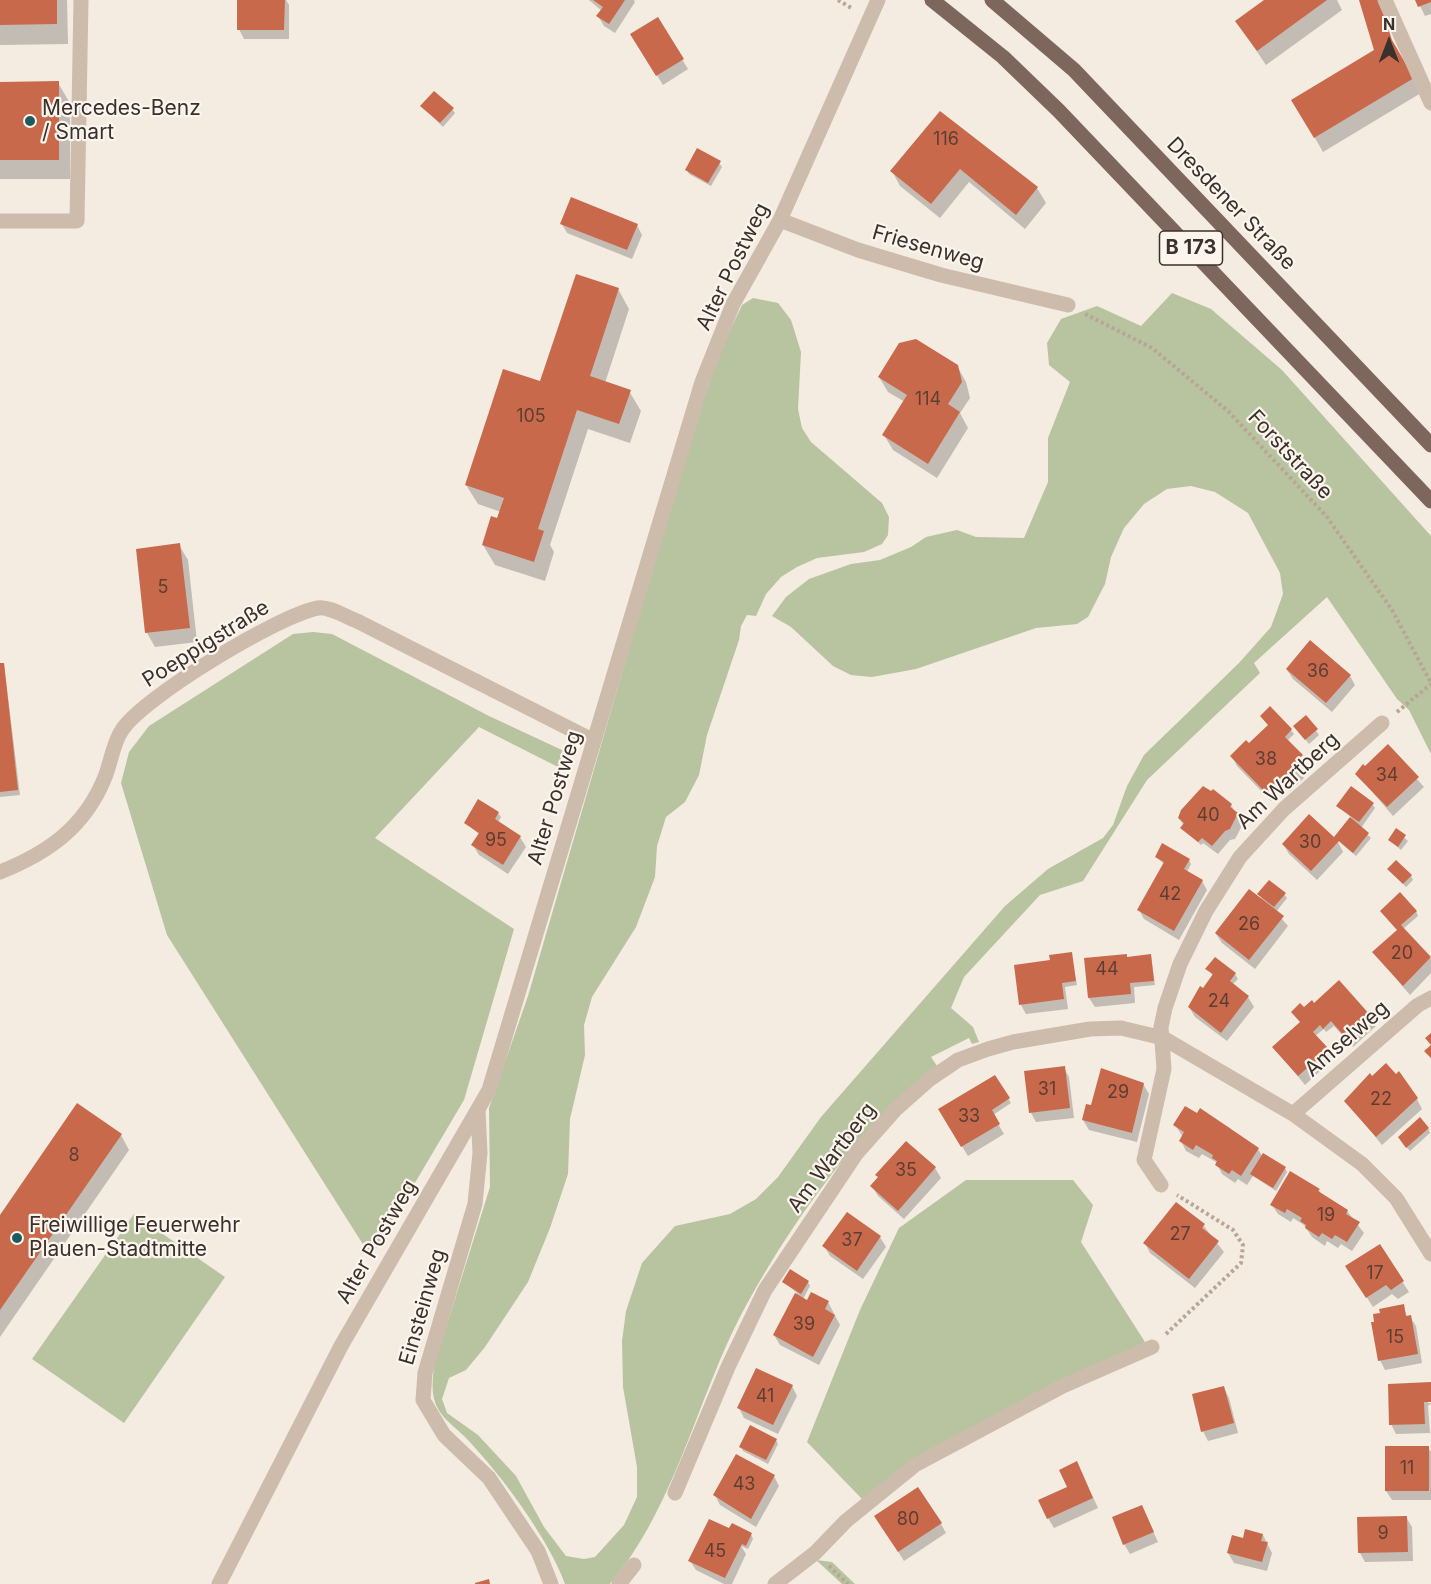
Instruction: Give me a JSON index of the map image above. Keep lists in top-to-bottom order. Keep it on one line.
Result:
{"streets":{"main road":["Dresdener Straße","B 173"],"street":["Friesenweg","Alter Postweg","Poeppigstraße","Am Wartberg","Amselweg","Einsteinweg"],"path":["Forststraße"]},"crossings":[["Friesenweg","Alter Postweg"],["Friesenweg","Forststraße"],["Alter Postweg","Poeppigstraße"],["Alter Postweg","Einsteinweg"],["Am Wartberg","Amselweg"]],"places":["Mercedes-Benz / Smart","Freiwillige Feuerwehr Plauen-Stadtmitte"],"house_numbers":["116","114","105","5","36","38","34","40","95","30","42","26","20","44","24","31","29","22","33","8","35","19","27","37","17","39","15","41","11","43","80","9","45"],"north":"top"}
